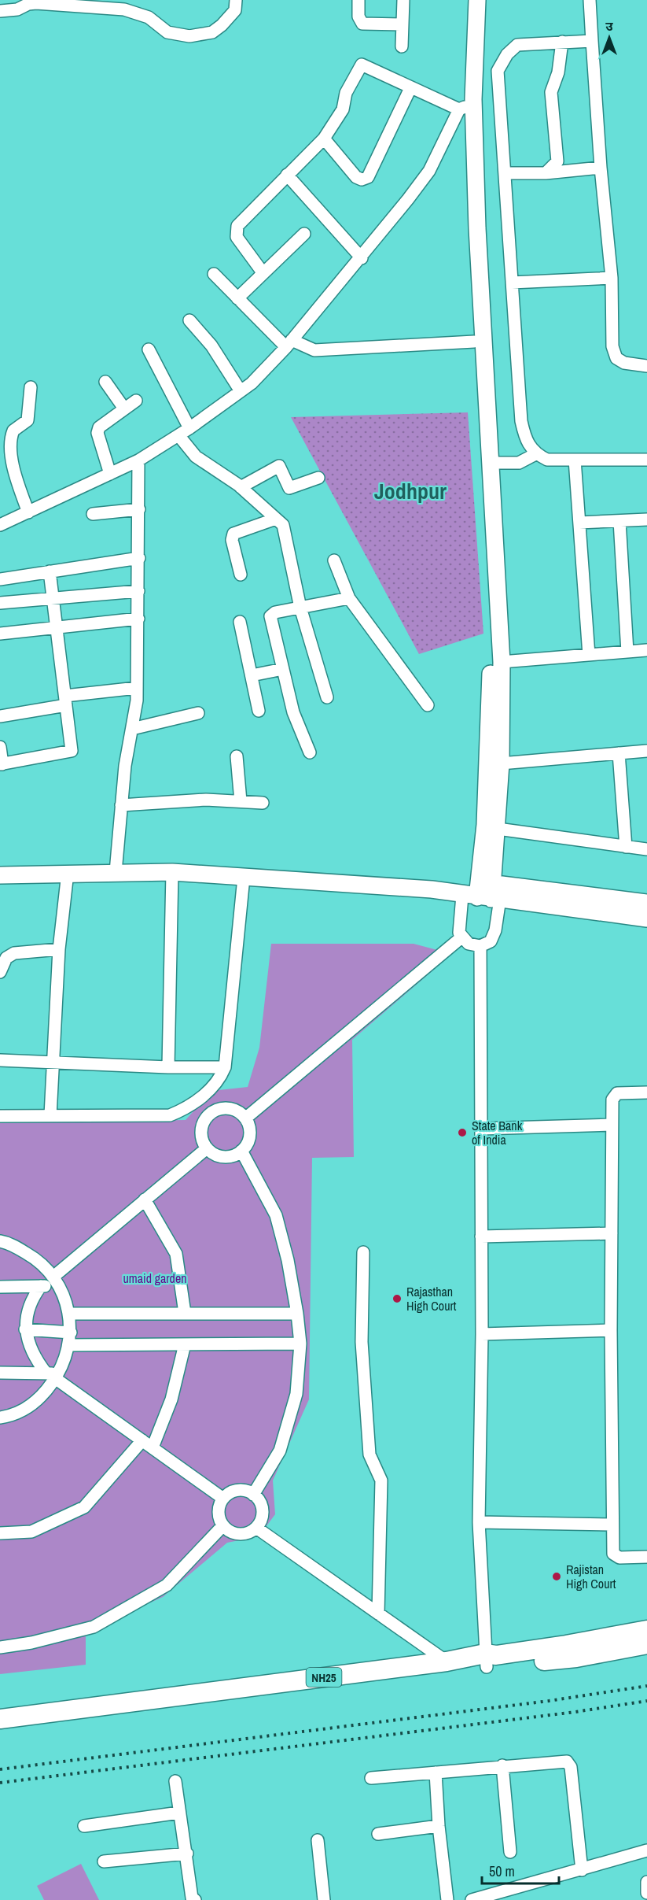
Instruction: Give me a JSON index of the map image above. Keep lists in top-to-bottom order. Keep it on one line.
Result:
{"streets":{"main road":["NH25"]},"districts":["Jodhpur"],"parks":["umaid garden"],"places":["State Bank of India","Rajasthan High Court","Rajistan High Court"],"scale_bar":"50 m","north":"top"}
